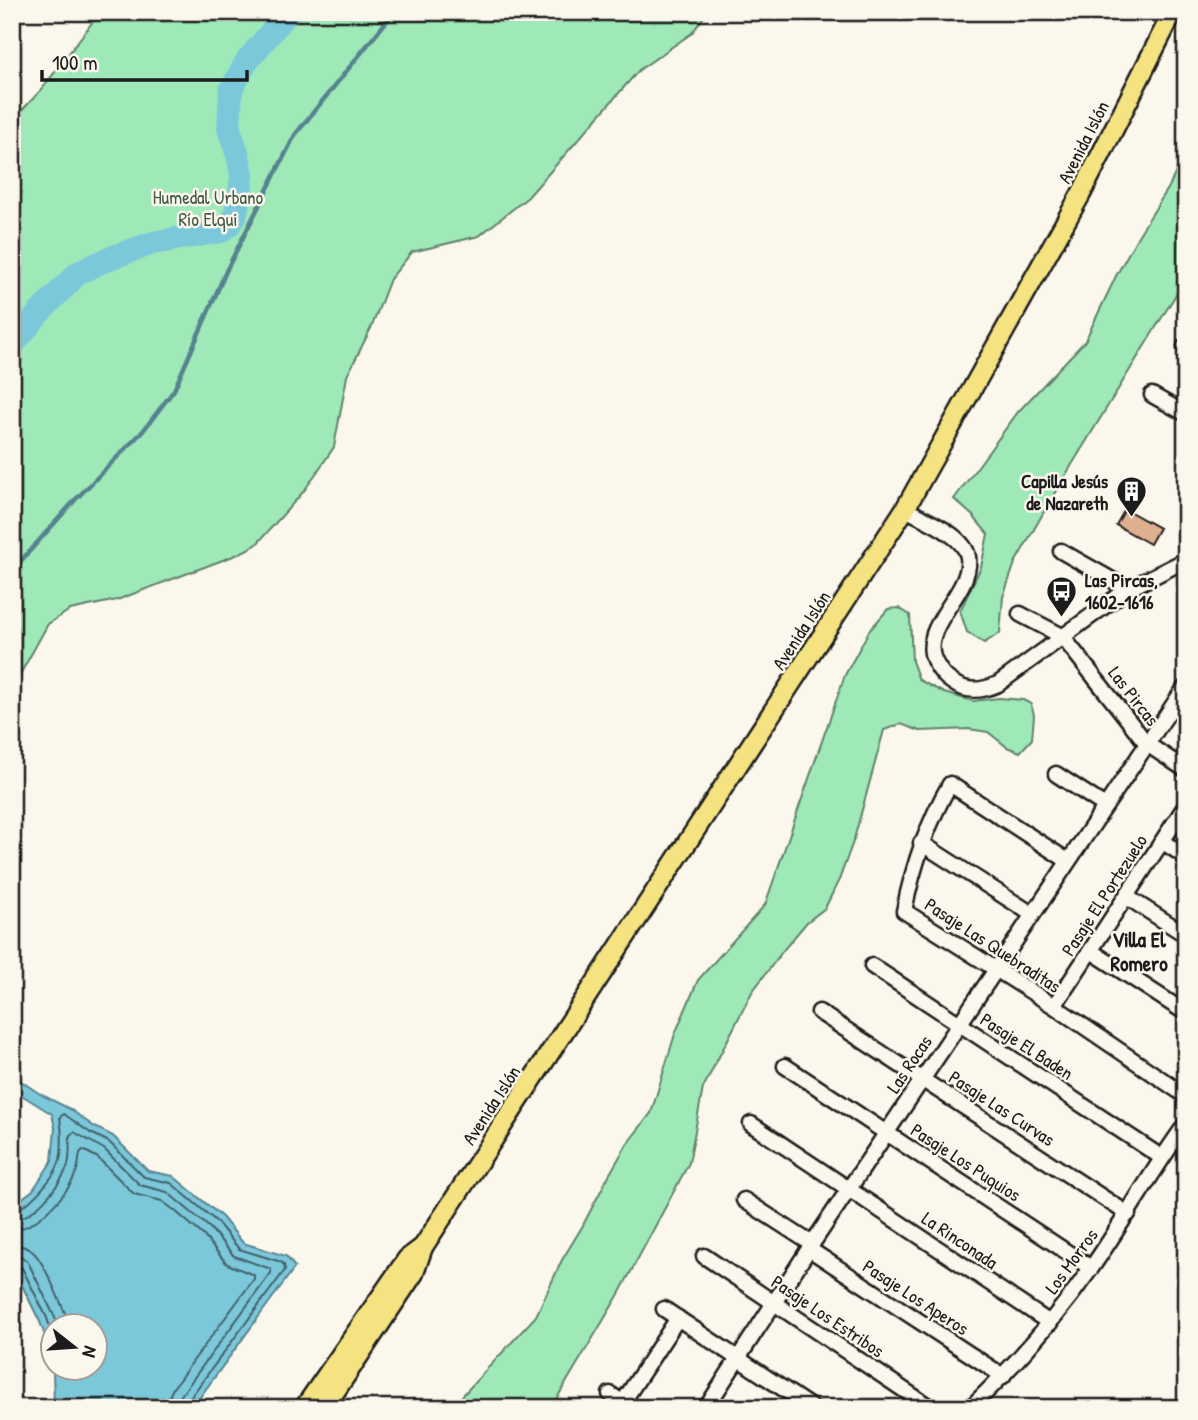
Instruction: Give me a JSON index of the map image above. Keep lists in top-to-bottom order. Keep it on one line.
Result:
{"streets":{"main road":["Avenida Islón"],"street":["Las Pircas","Pasaje El Portezuelo","Pasaje Las Quebraditas","Pasaje El Baden","Las Rocas","Pasaje Las Curvas","Pasaje Los Puquios","La Rinconada","Los Morros","Pasaje Los Aperos","Pasaje Los Estribos"]},"crossings":[["Las Pircas","Las Rocas"],["Pasaje El Portezuelo","Pasaje Las Quebraditas"],["Pasaje Las Quebraditas","Las Rocas"],["Pasaje El Baden","Las Rocas"],["Pasaje El Baden","Los Morros"],["Las Rocas","Pasaje Las Curvas"],["Las Rocas","Pasaje Los Puquios"],["Las Rocas","La Rinconada"],["Las Rocas","Pasaje Los Aperos"],["Las Rocas","Pasaje Los Estribos"],["Pasaje Las Curvas","Los Morros"],["Pasaje Los Puquios","Los Morros"],["La Rinconada","Los Morros"],["Los Morros","Pasaje Los Aperos"]],"districts":["Villa El Romero"],"parks":["Humedal Urbano Río Elqui"],"places":{"building":["Capilla Jesús de Nazareth"],"bus stop":["Las Pircas, 1602-1616"]},"scale_bar":"100 m","north":"right"}
